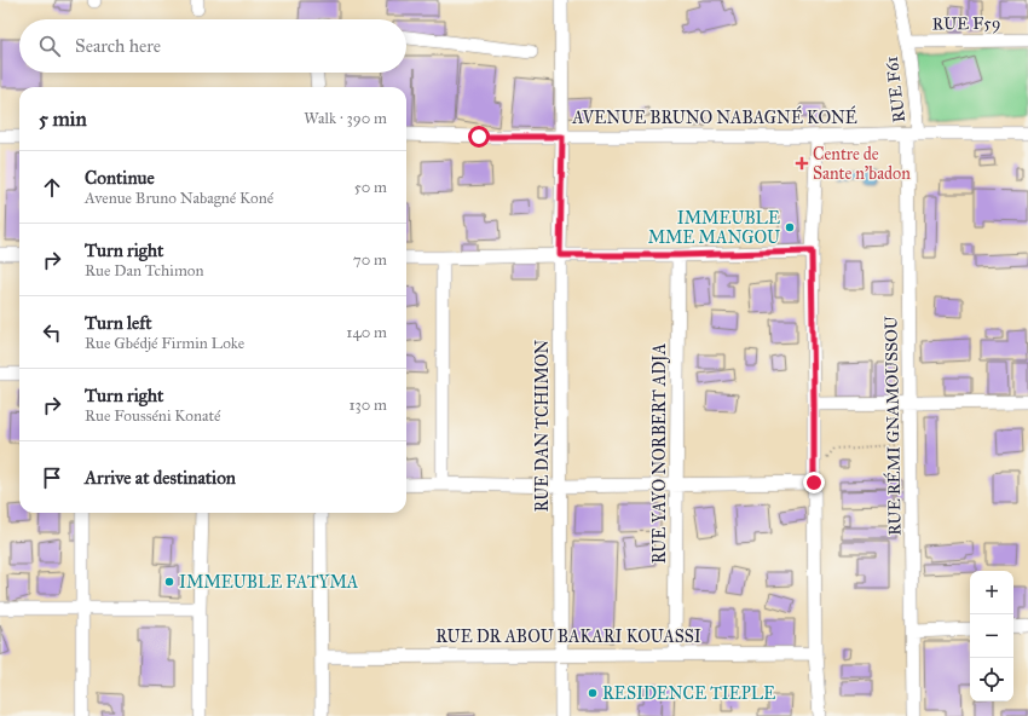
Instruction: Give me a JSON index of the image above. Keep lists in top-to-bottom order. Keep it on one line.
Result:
{"streets":{"street":["RUE F59","RUE F61","AVENUE BRUNO NABAGNÉ KONÉ","RUE DAN TCHIMON","RUE RÉMI GNAMOUSSOU","RUE YAYO NORBERT ADJA","RUE DR ABOU BAKARI KOUASSI"]},"crossings":[["RUE F59","RUE F61"],["RUE F61","AVENUE BRUNO NABAGNÉ KONÉ"],["RUE F61","RUE RÉMI GNAMOUSSOU"],["AVENUE BRUNO NABAGNÉ KONÉ","RUE DAN TCHIMON"],["AVENUE BRUNO NABAGNÉ KONÉ","RUE RÉMI GNAMOUSSOU"],["RUE DAN TCHIMON","RUE DR ABOU BAKARI KOUASSI"],["RUE YAYO NORBERT ADJA","RUE DR ABOU BAKARI KOUASSI"]],"places":{"health":["Centre de Sante n'badon"],"other":["IMMEUBLE MME MANGOU","IMMEUBLE FATYMA","RESIDENCE TIEPLE"]},"page":{"search":"Search here","heading":["5 min","Walk · 390 m"],"list":[["Continue","Avenue Bruno Nabagné Koné","50 m"],["Turn right","Rue Dan Tchimon","70 m"],["Turn left","Rue Gbédjé Firmin Loke","140 m"],["Turn right","Rue Fousséni Konaté","130 m"],"Arrive at destination"],"map_buttons":["+","−"]}}
